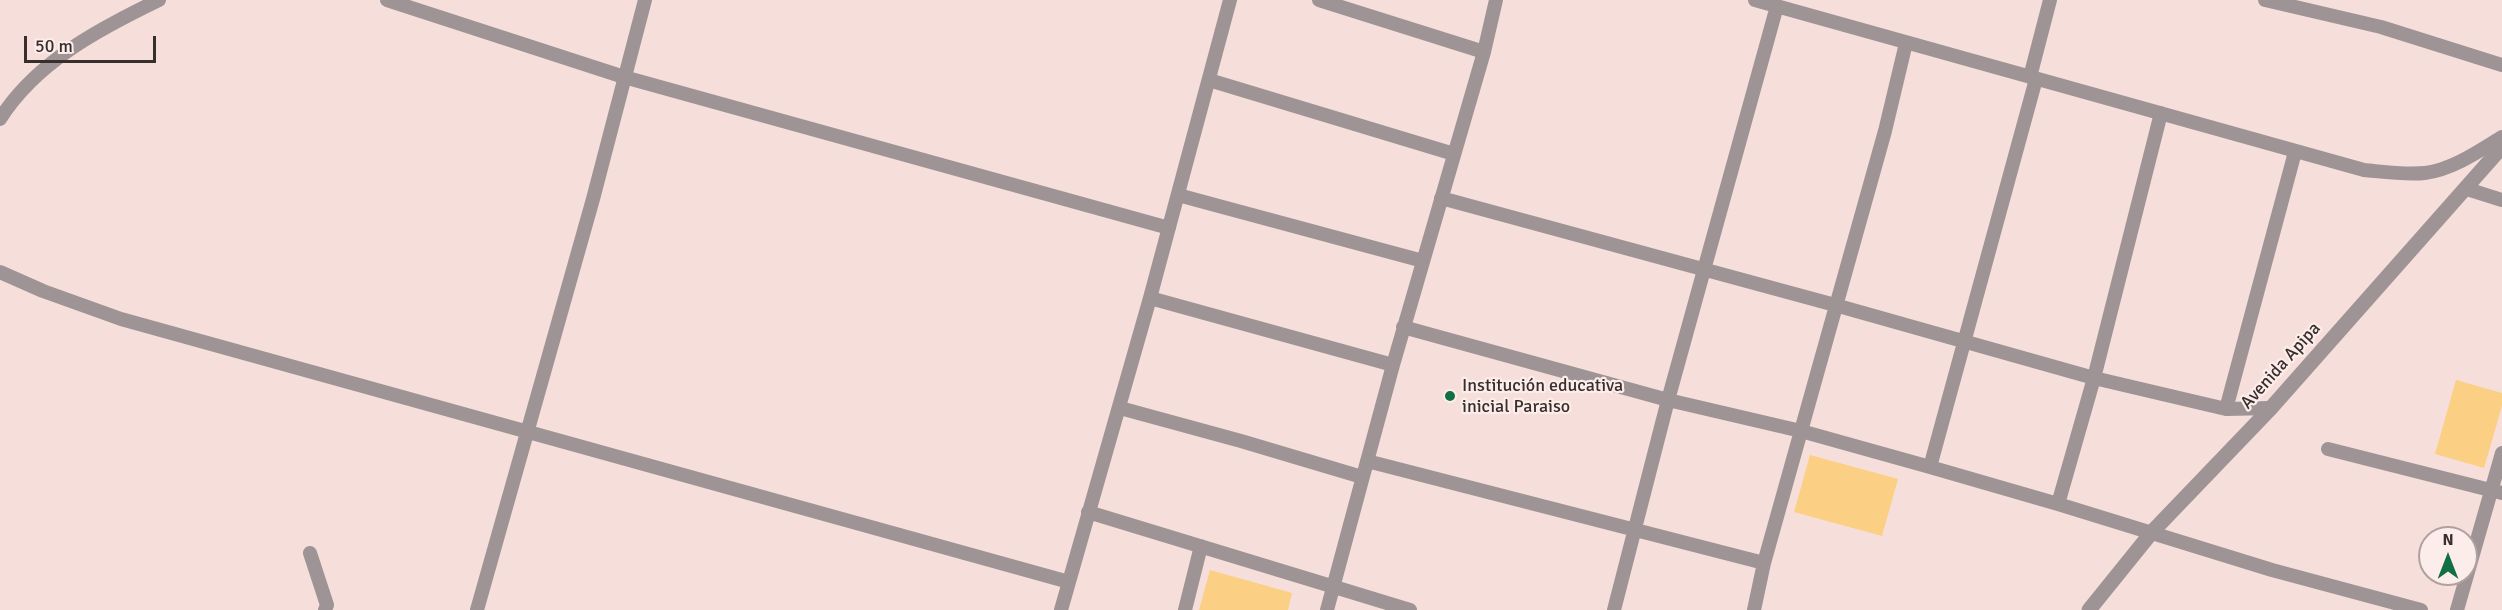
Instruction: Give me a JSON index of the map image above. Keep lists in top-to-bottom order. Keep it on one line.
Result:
{"streets":{"street":["Avenida Apipa"]},"places":["Institución educativa inicial Paraiso"],"scale_bar":"50 m","north":"top"}
